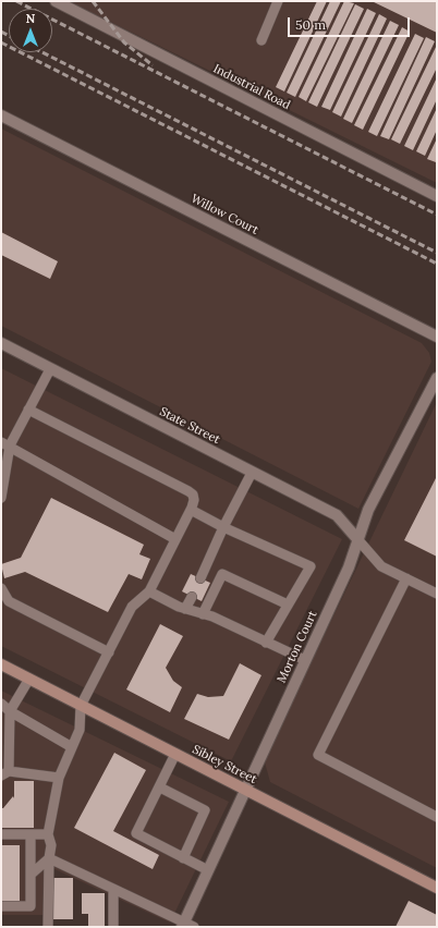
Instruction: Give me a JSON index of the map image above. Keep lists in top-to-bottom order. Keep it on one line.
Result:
{"streets":{"main road":["Sibley Street"],"street":["Industrial Road","Willow Court","State Street","Morton Court"]},"crossings":[["State Street","Morton Court"],["Morton Court","Sibley Street"]],"scale_bar":"50 m","north":"top"}
